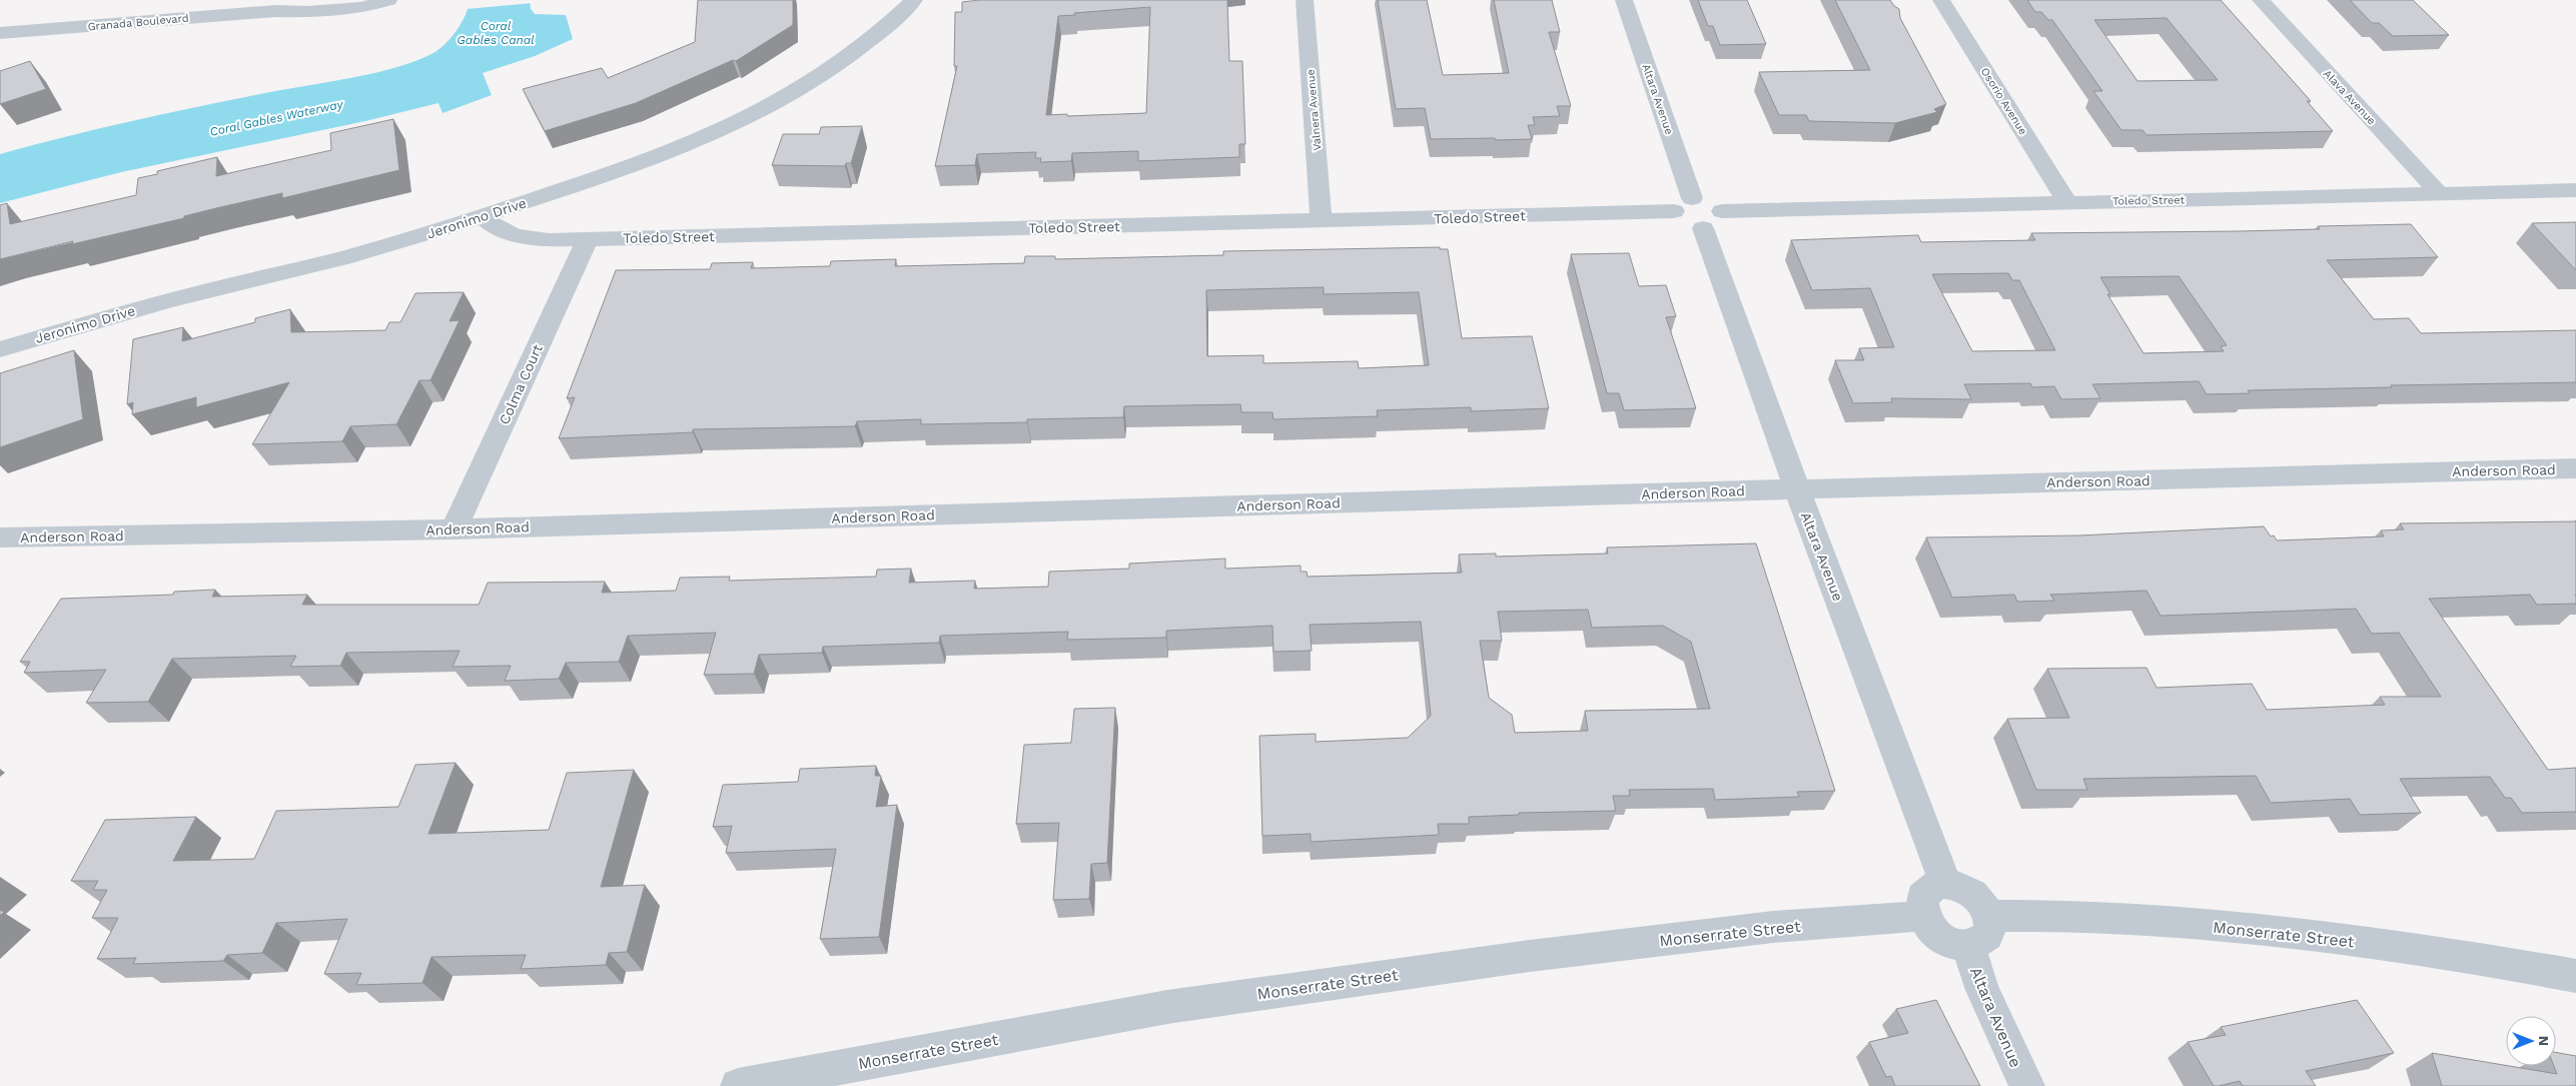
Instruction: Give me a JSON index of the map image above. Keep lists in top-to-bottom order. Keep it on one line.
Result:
{"streets":{"street":["Granada Boulevard","Alava Avenue","Altara Avenue","Osorio Avenue","Valnera Avenue","Toledo Street","Jeronimo Drive","Colma Court","Anderson Road","Monserrate Street"]},"crossings":[["Alava Avenue","Toledo Street"],["Altara Avenue","Toledo Street"],["Altara Avenue","Anderson Road"],["Altara Avenue","Monserrate Street"],["Osorio Avenue","Toledo Street"],["Valnera Avenue","Toledo Street"],["Toledo Street","Jeronimo Drive"],["Toledo Street","Colma Court"],["Colma Court","Anderson Road"]],"water":["Coral Gables Canal","Coral Gables Waterway"],"north":"right"}
